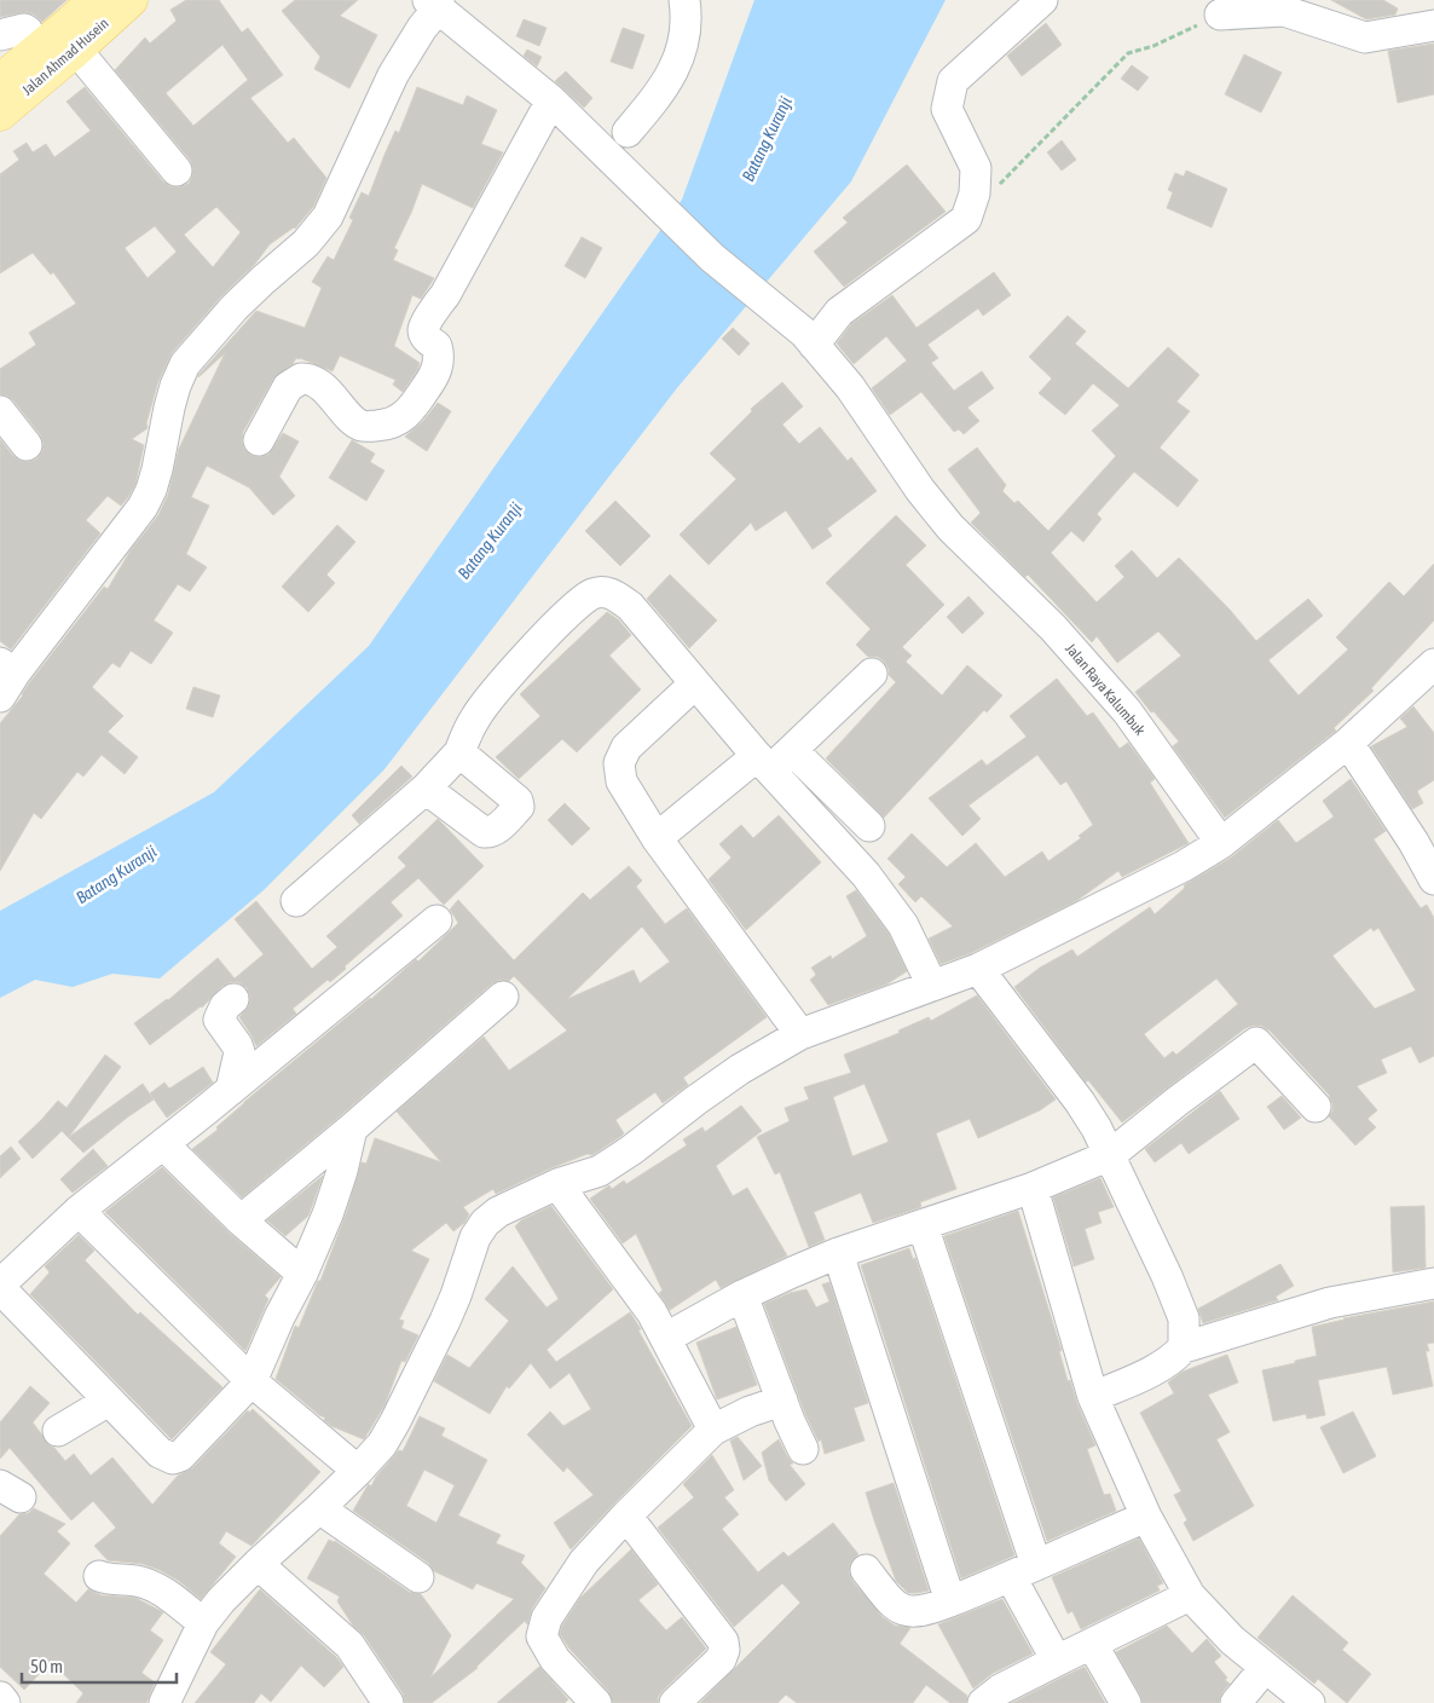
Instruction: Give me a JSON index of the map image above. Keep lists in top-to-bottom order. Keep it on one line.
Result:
{"streets":{"main road":["Jalan Ahmad Husein"],"street":["Jalan Raya Kalumbuk"]},"water":["Batang Kuranji"],"scale_bar":"50 m"}
